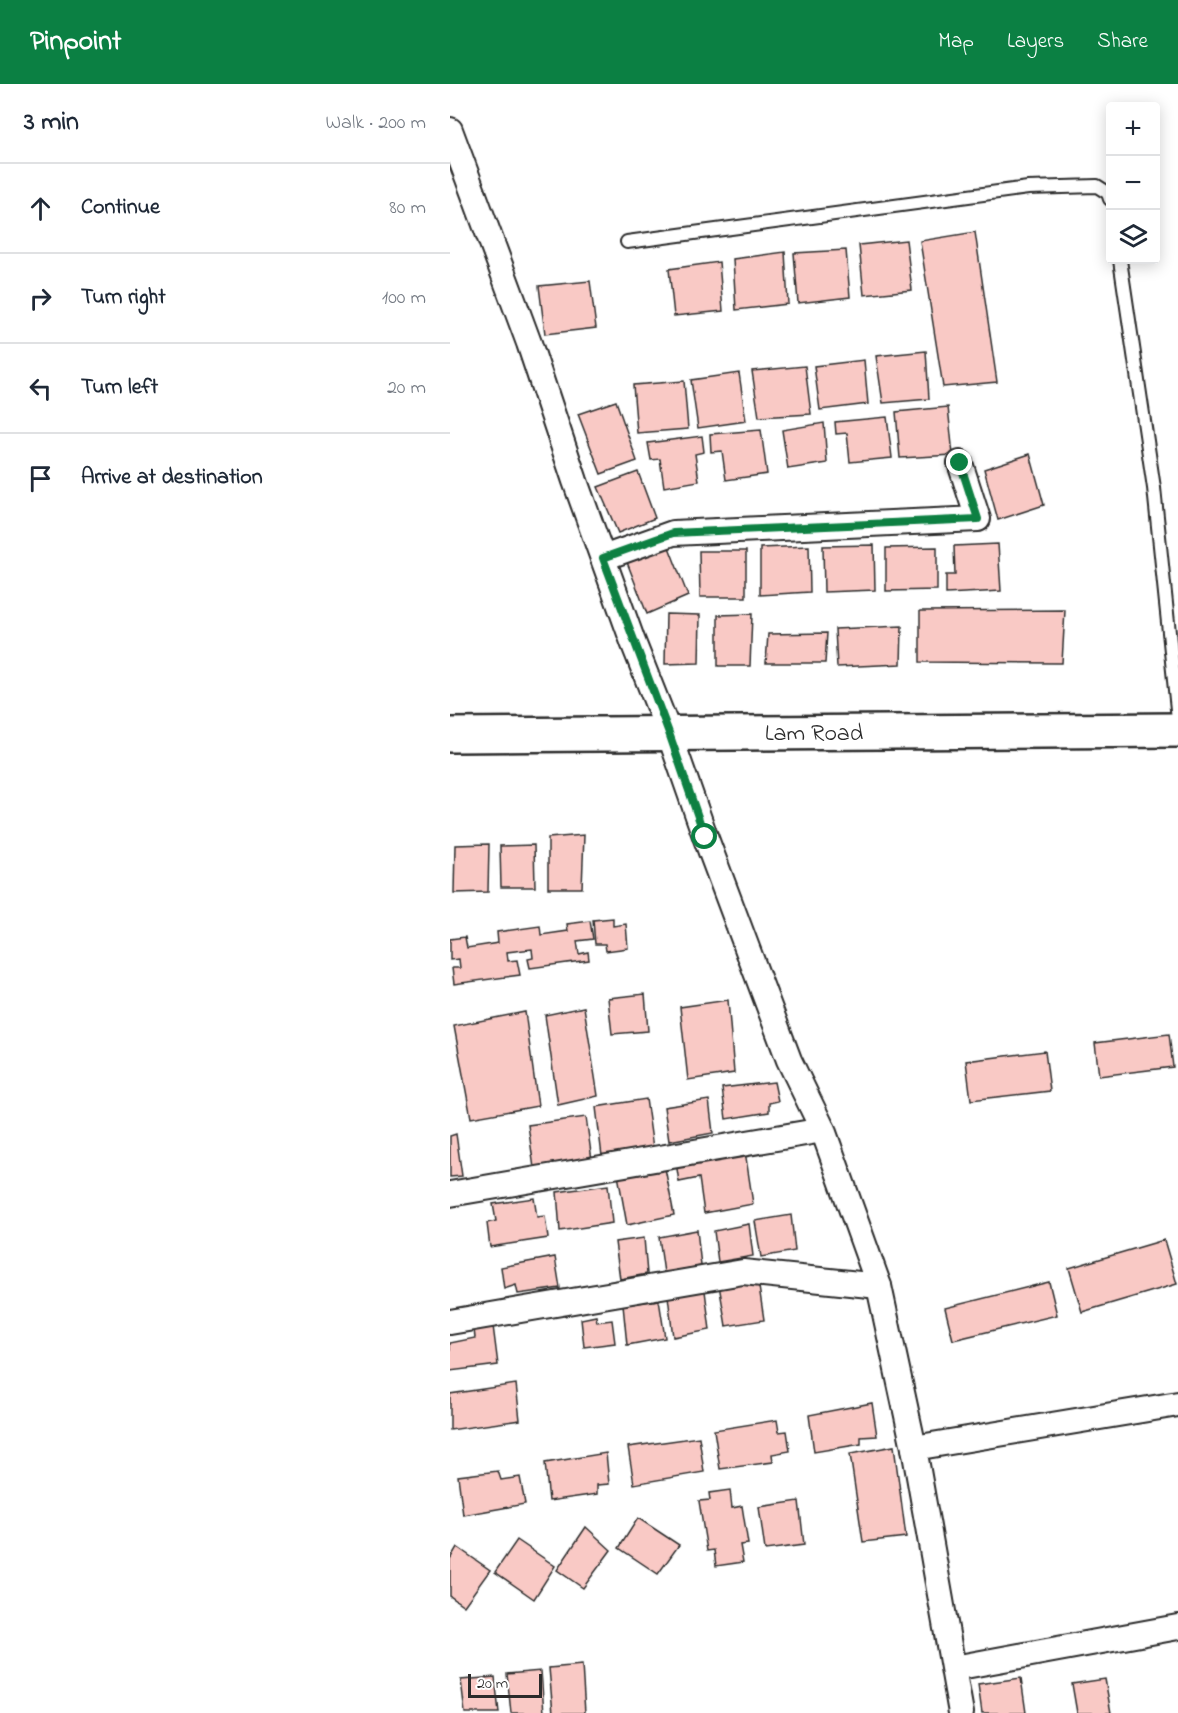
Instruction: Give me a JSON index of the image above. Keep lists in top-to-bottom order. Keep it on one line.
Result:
{"streets":{"main road":["Lam Road"]},"scale_bar":"20 m","page":{"header":"Pinpoint","nav":["Map","Layers","Share"],"heading":["3 min","Walk · 200 m"],"map_buttons":["+","−"],"list":[["Continue","80 m"],["Turn right","100 m"],["Turn left","20 m"],"Arrive at destination"],"scale":"20 m"}}
